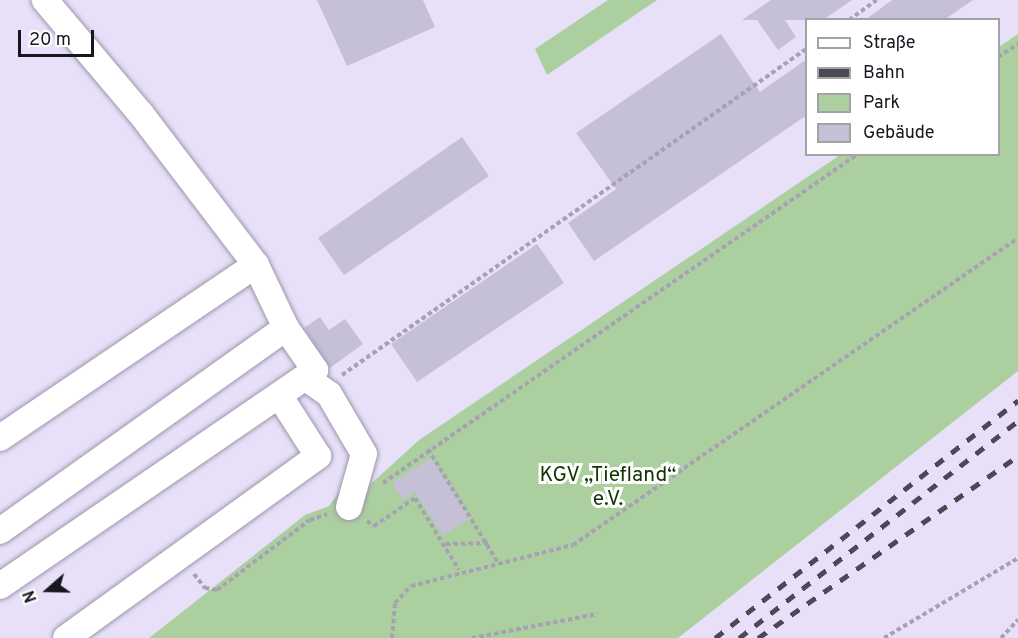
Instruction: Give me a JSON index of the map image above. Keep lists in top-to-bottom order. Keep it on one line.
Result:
{"parks":["KGV „Tiefland“ e.V."],"legend":["Straße","Bahn","Park","Gebäude"],"scale_bar":"20 m","north":"left"}
